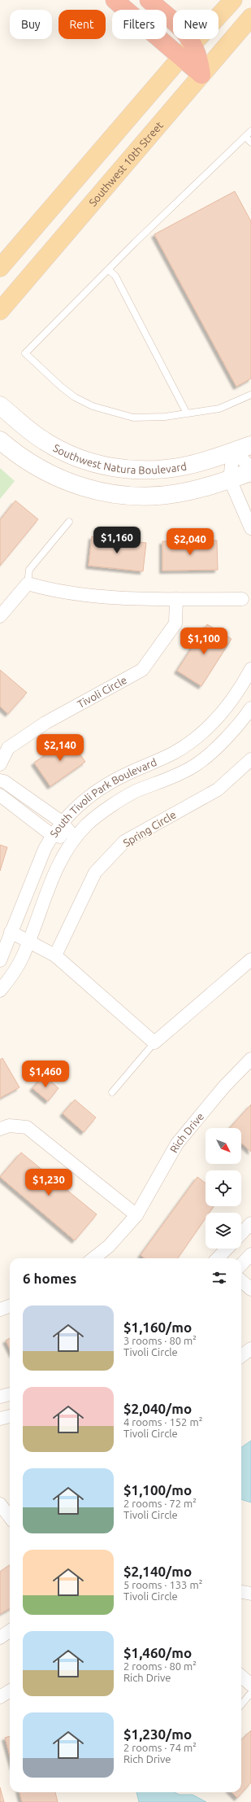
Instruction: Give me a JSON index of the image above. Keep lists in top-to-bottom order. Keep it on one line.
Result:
{"streets":{"main road":["Southwest 10th Street"],"street":["Southwest Natura Boulevard","Tivoli Circle","South Tivoli Park Boulevard","Spring Circle","Rich Drive"]},"north":"bottom right","page":{"chip":["Buy","Rent","Filters","New"],"price":["$1,160","$2,040","$1,100","$2,140","$1,460","$1,230"],"heading":"6 homes","list":[{"name":"$1,160/mo","note":"3 rooms · 80 m² · Tivoli Circle"},{"name":"$2,040/mo","note":"4 rooms · 152 m² · Tivoli Circle"},{"name":"$1,100/mo","note":"2 rooms · 72 m² · Tivoli Circle"},{"name":"$2,140/mo","note":"5 rooms · 133 m² · Tivoli Circle"},{"name":"$1,460/mo","note":"2 rooms · 80 m² · Rich Drive"},{"name":"$1,230/mo","note":"2 rooms · 74 m² · Rich Drive"}]}}
